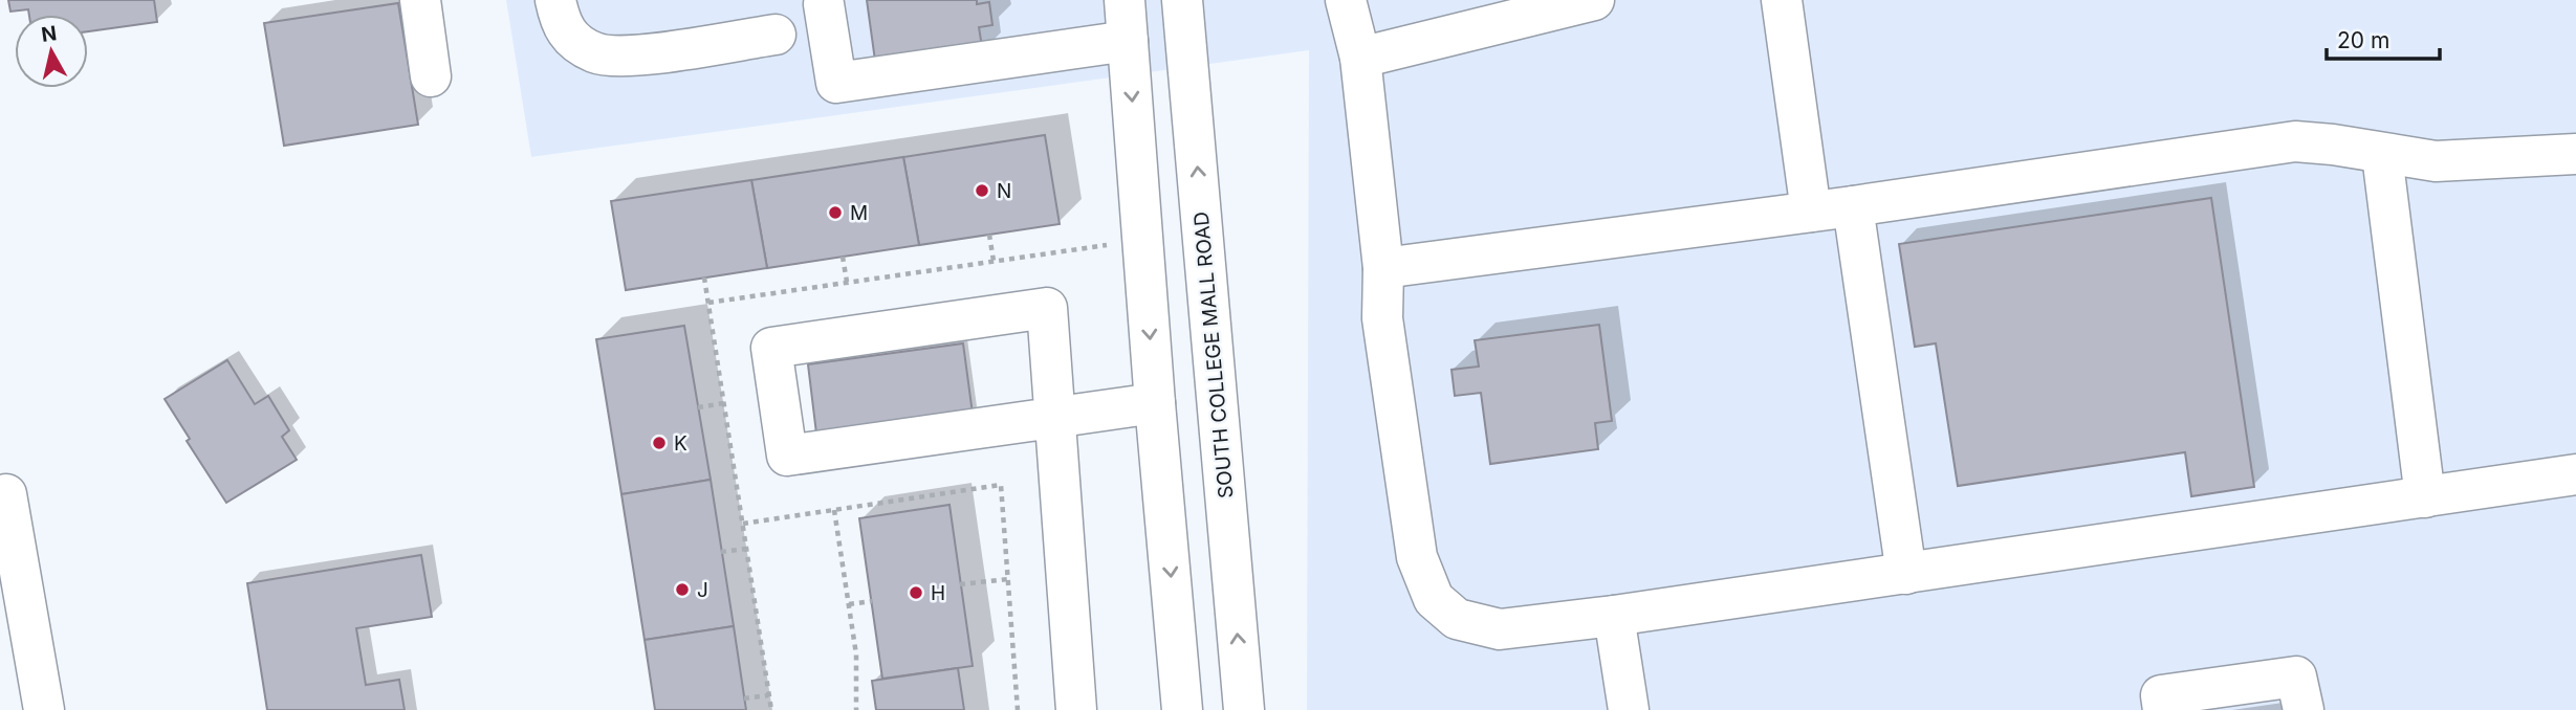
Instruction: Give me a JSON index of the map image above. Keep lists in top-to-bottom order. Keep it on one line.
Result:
{"streets":{"main road":["SOUTH COLLEGE MALL ROAD"]},"places":["N","M","K","J","H"],"scale_bar":"20 m","north":"top"}
